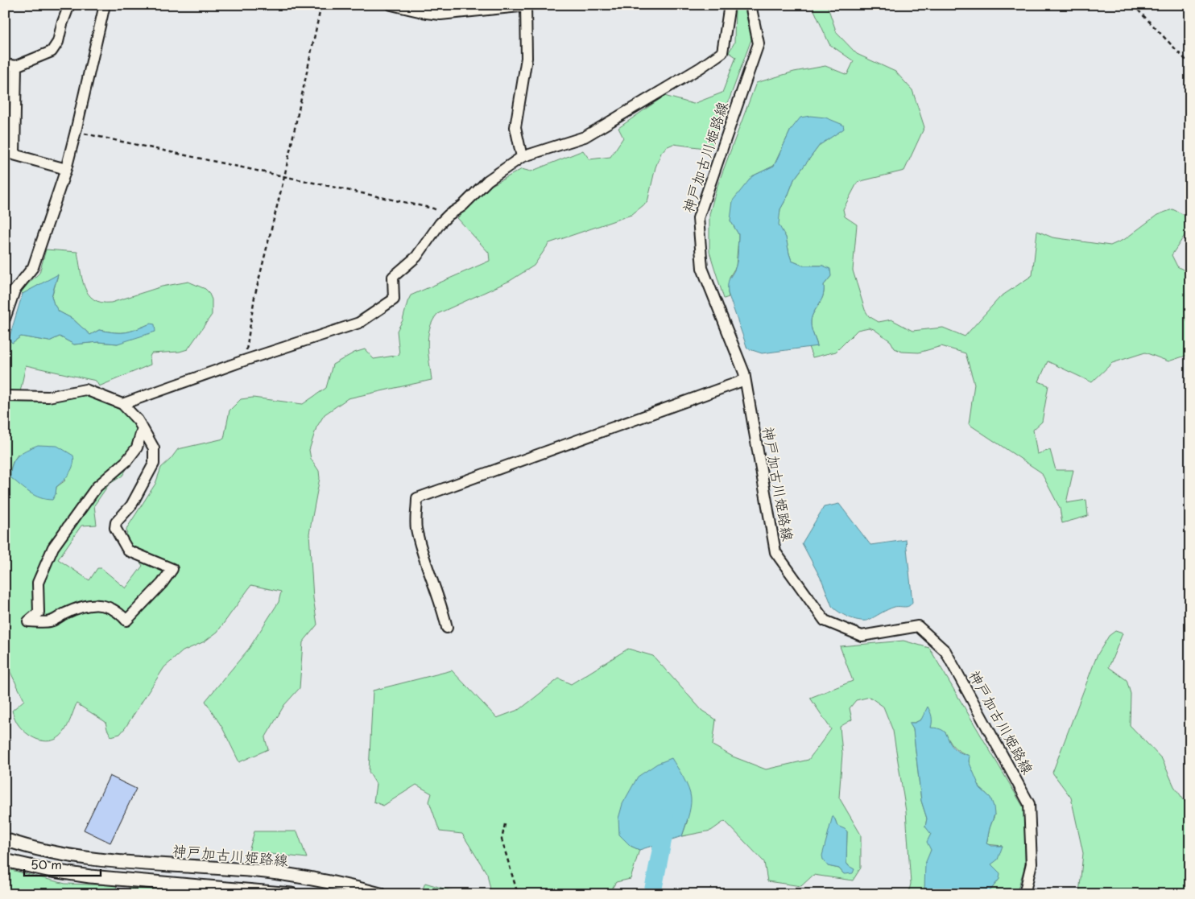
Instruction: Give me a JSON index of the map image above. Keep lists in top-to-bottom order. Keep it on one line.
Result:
{"streets":{"main road":["神戸加古川姫路線"]},"scale_bar":"50 m"}
